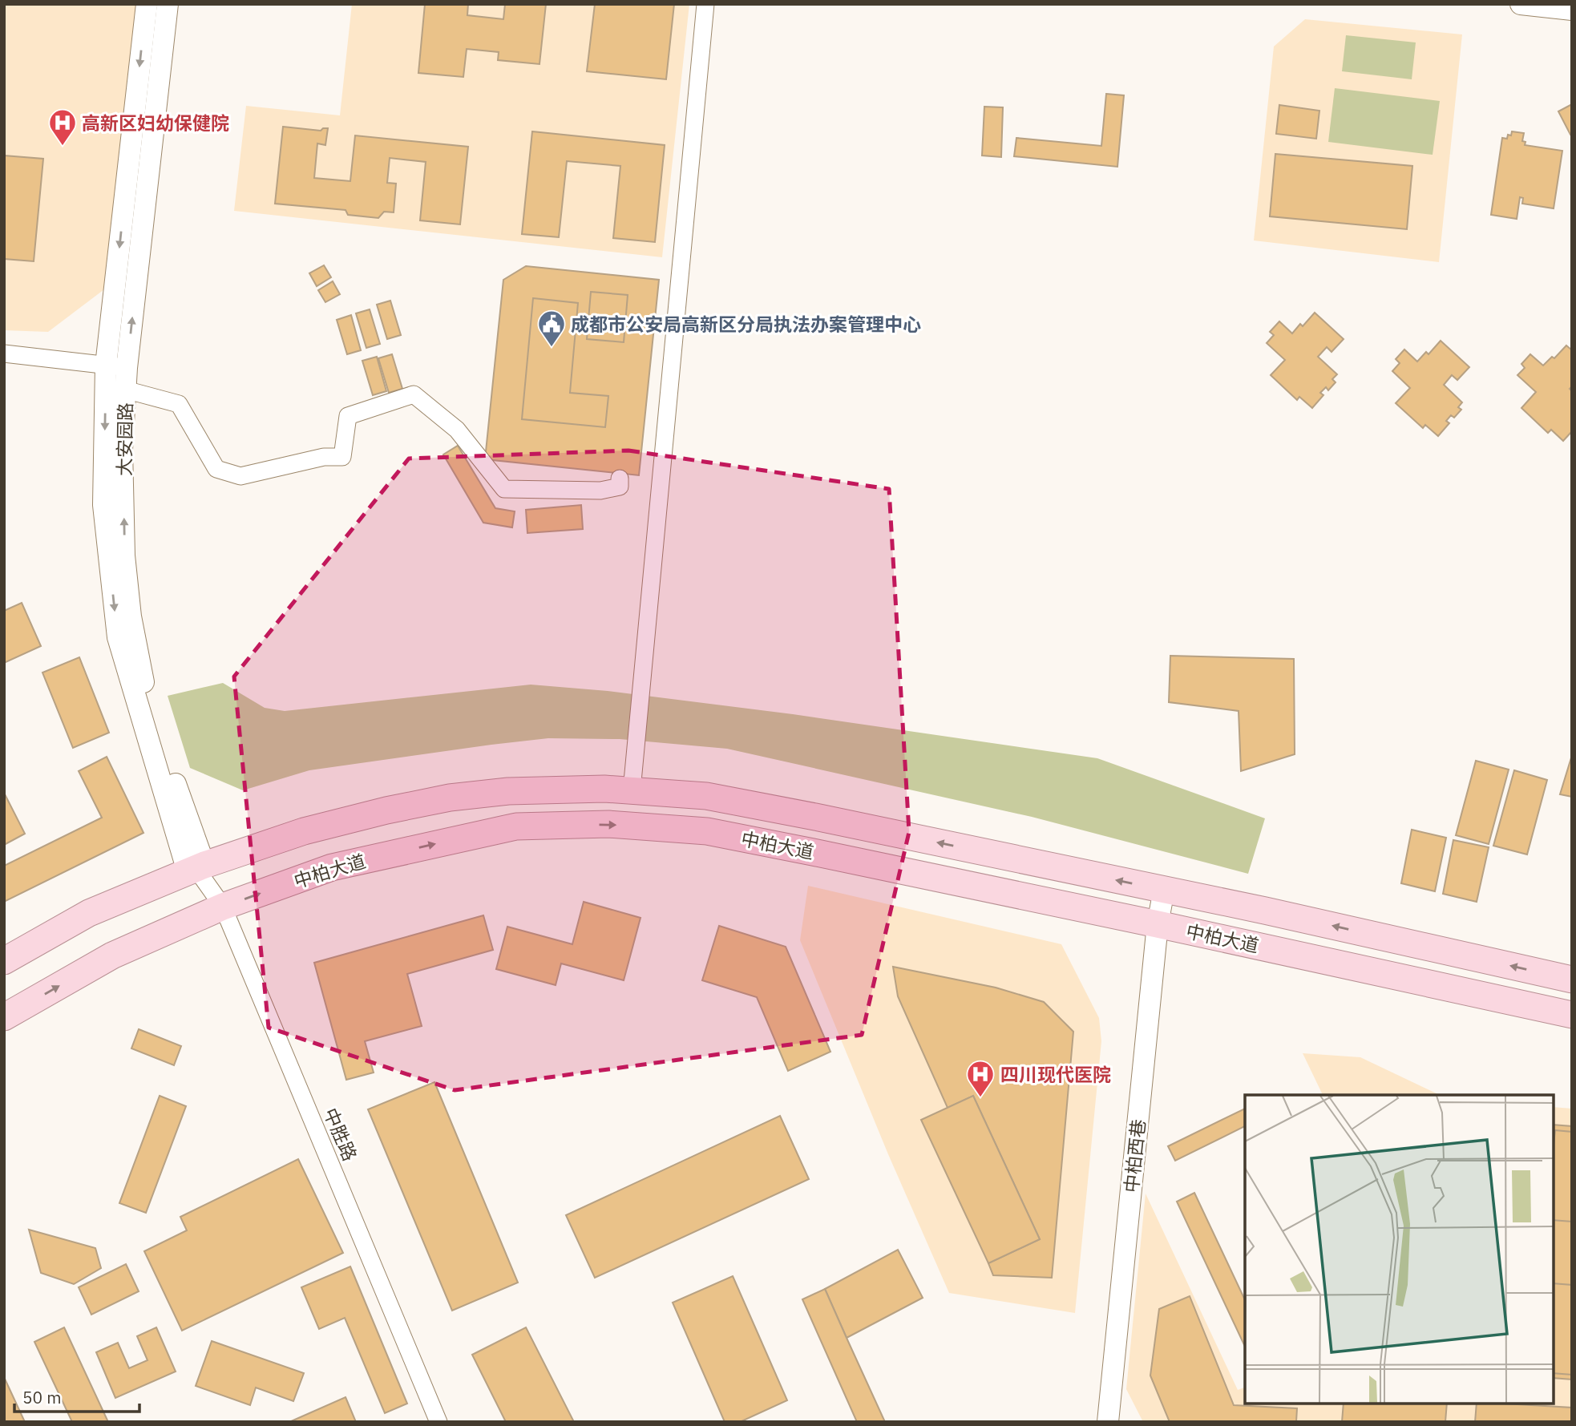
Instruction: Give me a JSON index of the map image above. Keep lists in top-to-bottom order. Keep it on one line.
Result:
{"streets":{"main road":["中柏大道"],"street":["大安园路","中胜路","中柏西巷"]},"crossings":[["大安园路","中柏大道"],["大安园路","中胜路"],["中柏大道","中胜路"],["中柏大道","中柏西巷"]],"places":{"hospital":["高新区妇幼保健院","四川现代医院"],"public building":["成都市公安局高新区分局执法办案管理中心"]},"scale_bar":"50 m"}
